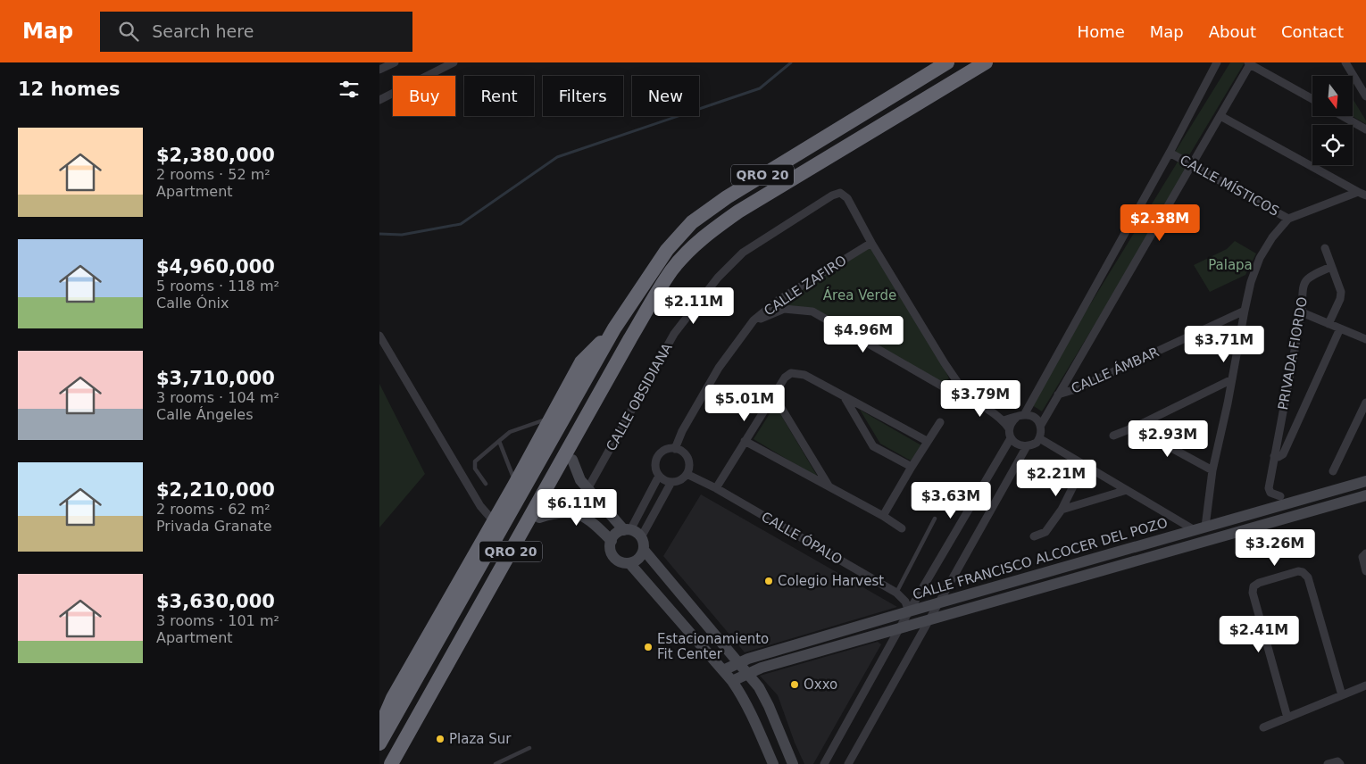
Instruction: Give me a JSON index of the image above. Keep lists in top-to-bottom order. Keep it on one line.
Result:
{"streets":{"highway":["QRO 20"],"street":["CALLE MÍSTICOS","CALLE ZAFIRO","PRIVADA FIORDO","CALLE ÁMBAR","CALLE OBSIDIANA","CALLE ÓPALO","CALLE FRANCISCO ALCOCER DEL POZO"]},"crossings":[["CALLE ZAFIRO","CALLE OBSIDIANA"],["CALLE ZAFIRO","CALLE ÓPALO"],["CALLE ÓPALO","CALLE FRANCISCO ALCOCER DEL POZO"]],"parks":["Palapa","Área Verde"],"places":["Colegio Harvest","Estacionamiento Fit Center","Oxxo","Plaza Sur"],"north":"bottom","page":{"header":"Map","search":"Search here","nav":["Home","Map","About","Contact"],"heading":"12 homes","chip":["Buy","Rent","Filters","New"],"list":[{"name":"$2,380,000","note":"2 rooms · 52 m² · Apartment"},{"name":"$4,960,000","note":"5 rooms · 118 m² · Calle Ónix"},{"name":"$3,710,000","note":"3 rooms · 104 m² · Calle Ángeles"},{"name":"$2,210,000","note":"2 rooms · 62 m² · Privada Granate"},{"name":"$3,630,000","note":"3 rooms · 101 m² · Apartment"}],"price":["$2.38M","$2.11M","$4.96M","$3.71M","$3.79M","$5.01M","$2.93M","$2.21M","$3.63M","$6.11M","$3.26M","$2.41M"]}}
